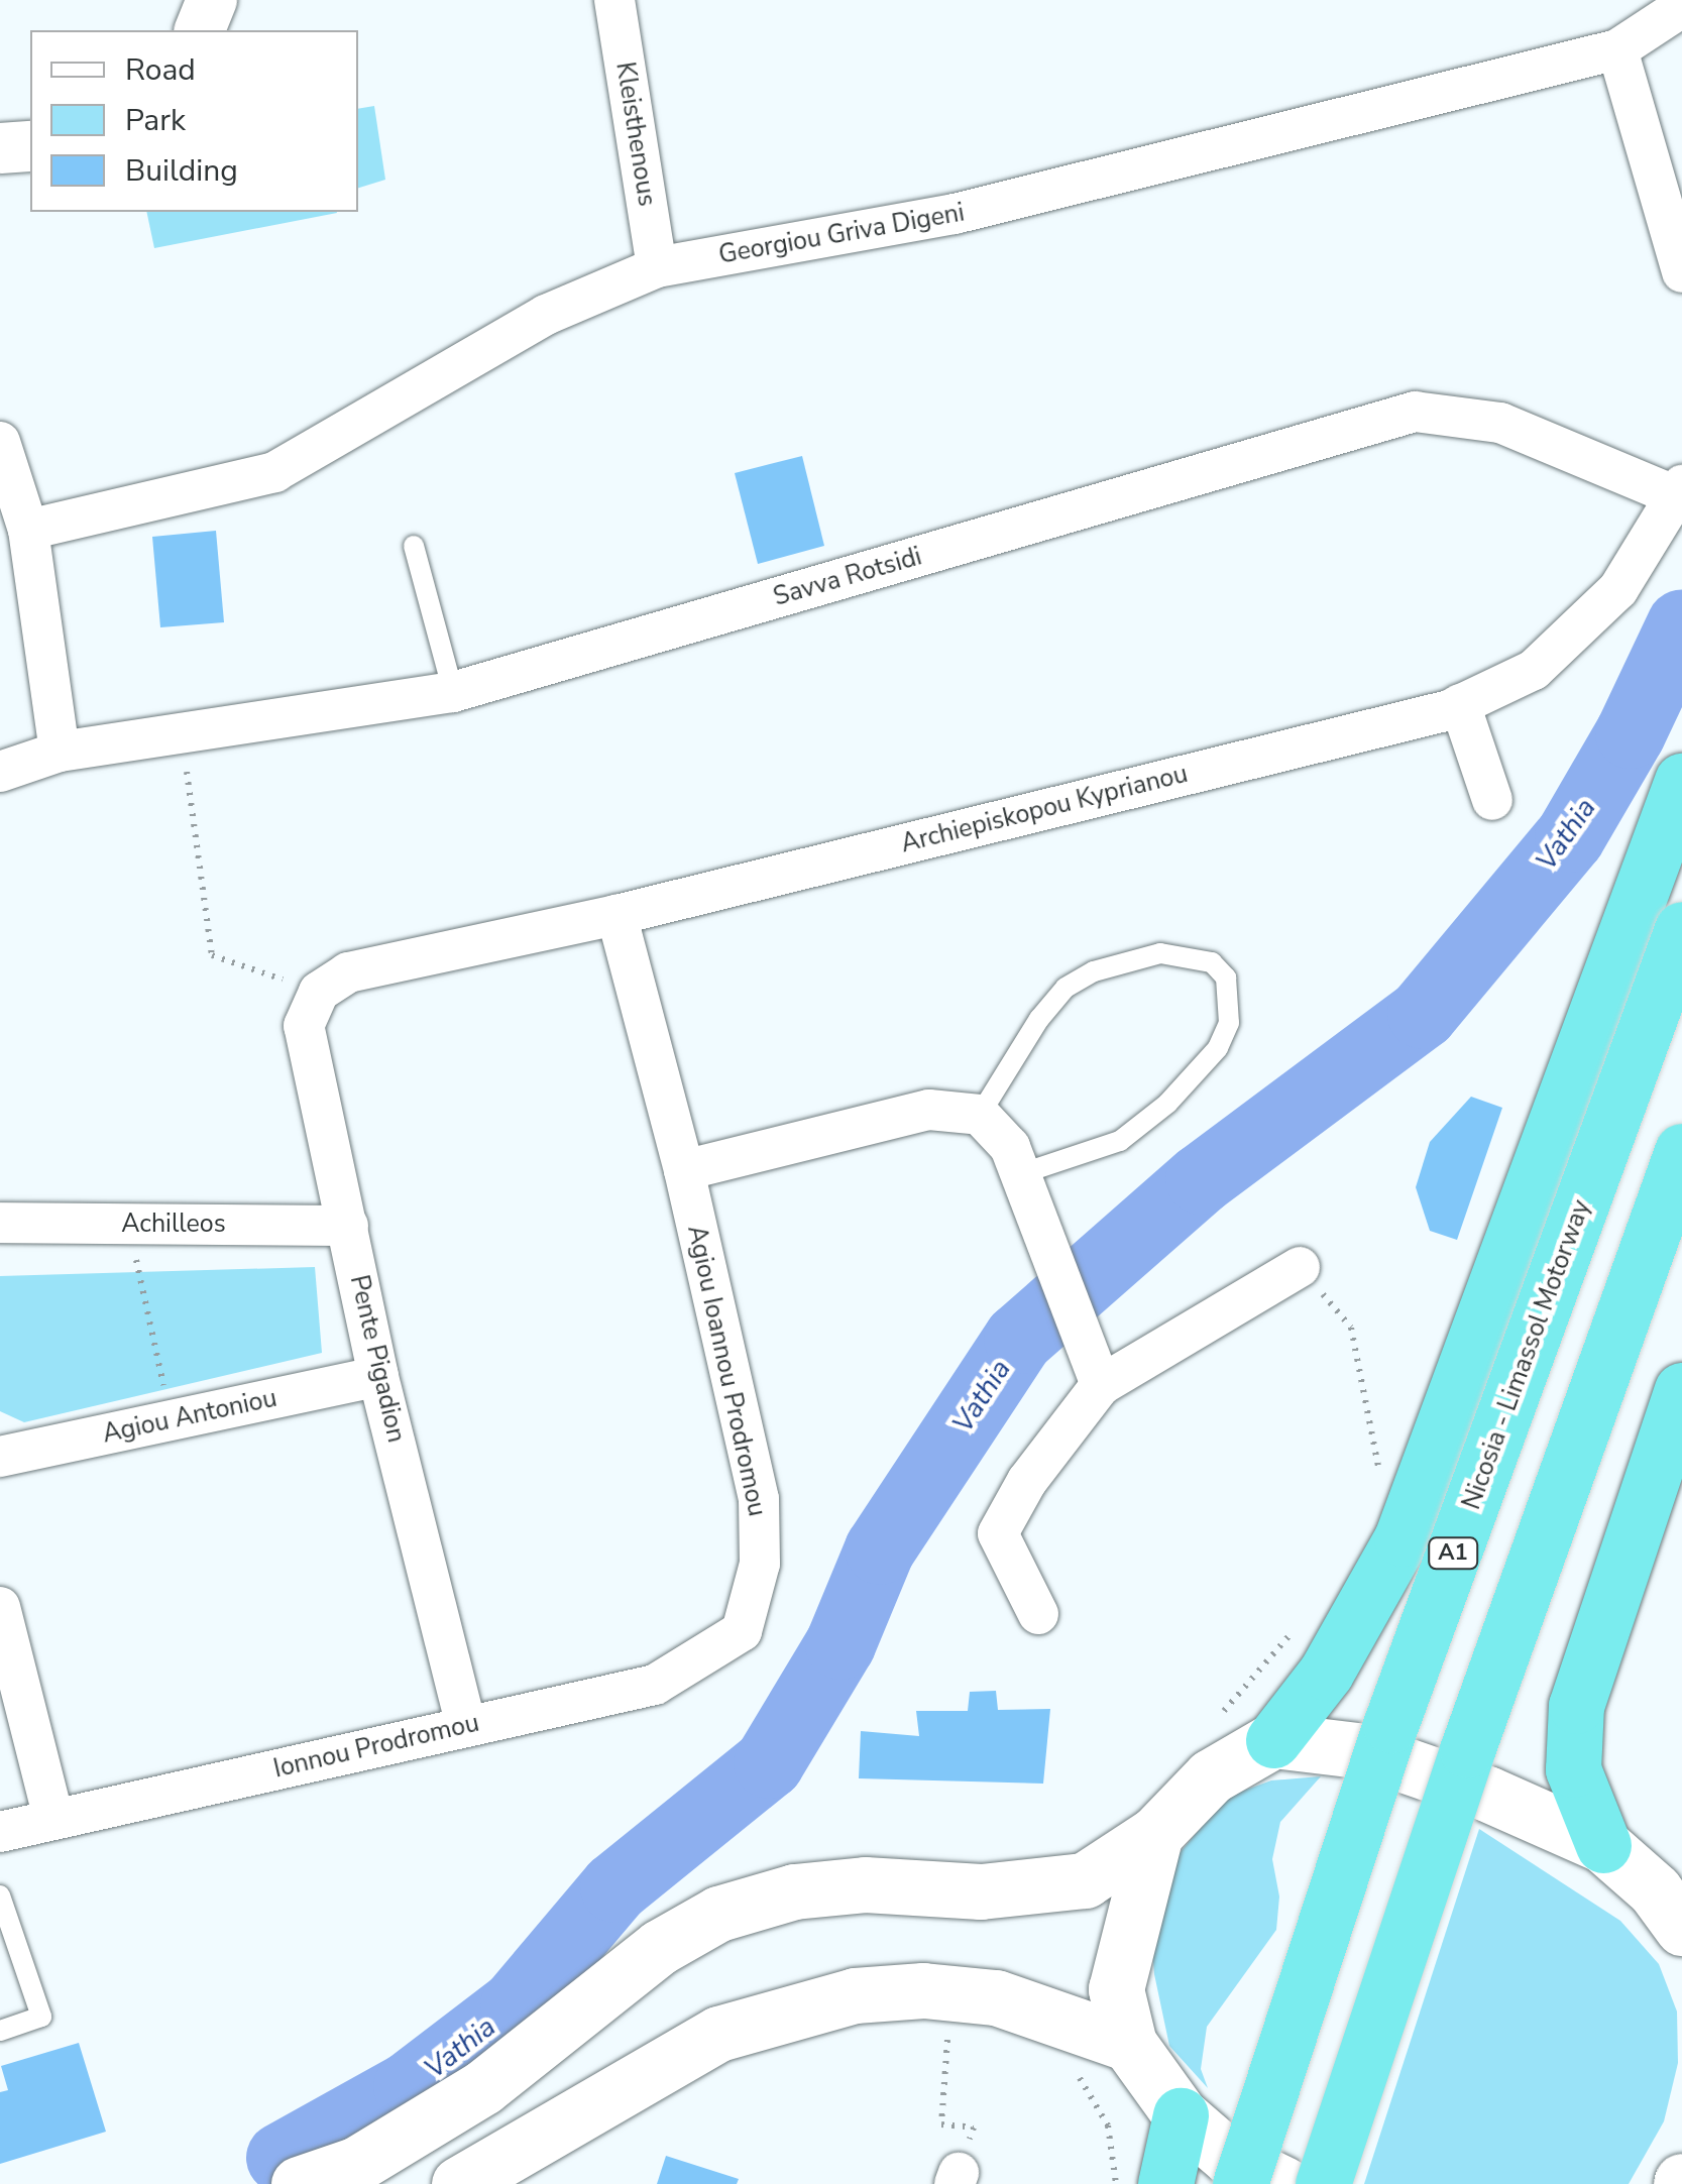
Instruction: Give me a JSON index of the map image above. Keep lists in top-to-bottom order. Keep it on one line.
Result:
{"streets":{"highway":["Nicosia - Limassol Motorway","A1"],"street":["Kleisthenous","Georgiou Griva Digeni","Savva Rotsidi","Archiepiskopou Kyprianou","Achilleos","Pente Pigadion","Agiou Ioannou Prodromou","Agiou Antoniou","Ionnou Prodromou"]},"crossings":[["Kleisthenous","Georgiou Griva Digeni"],["Savva Rotsidi","Archiepiskopou Kyprianou"],["Archiepiskopou Kyprianou","Pente Pigadion"],["Archiepiskopou Kyprianou","Agiou Ioannou Prodromou"],["Achilleos","Pente Pigadion"],["Pente Pigadion","Agiou Antoniou"],["Pente Pigadion","Ionnou Prodromou"],["Agiou Ioannou Prodromou","Ionnou Prodromou"]],"water":["Vathia"],"legend":["Road","Park","Building"]}
